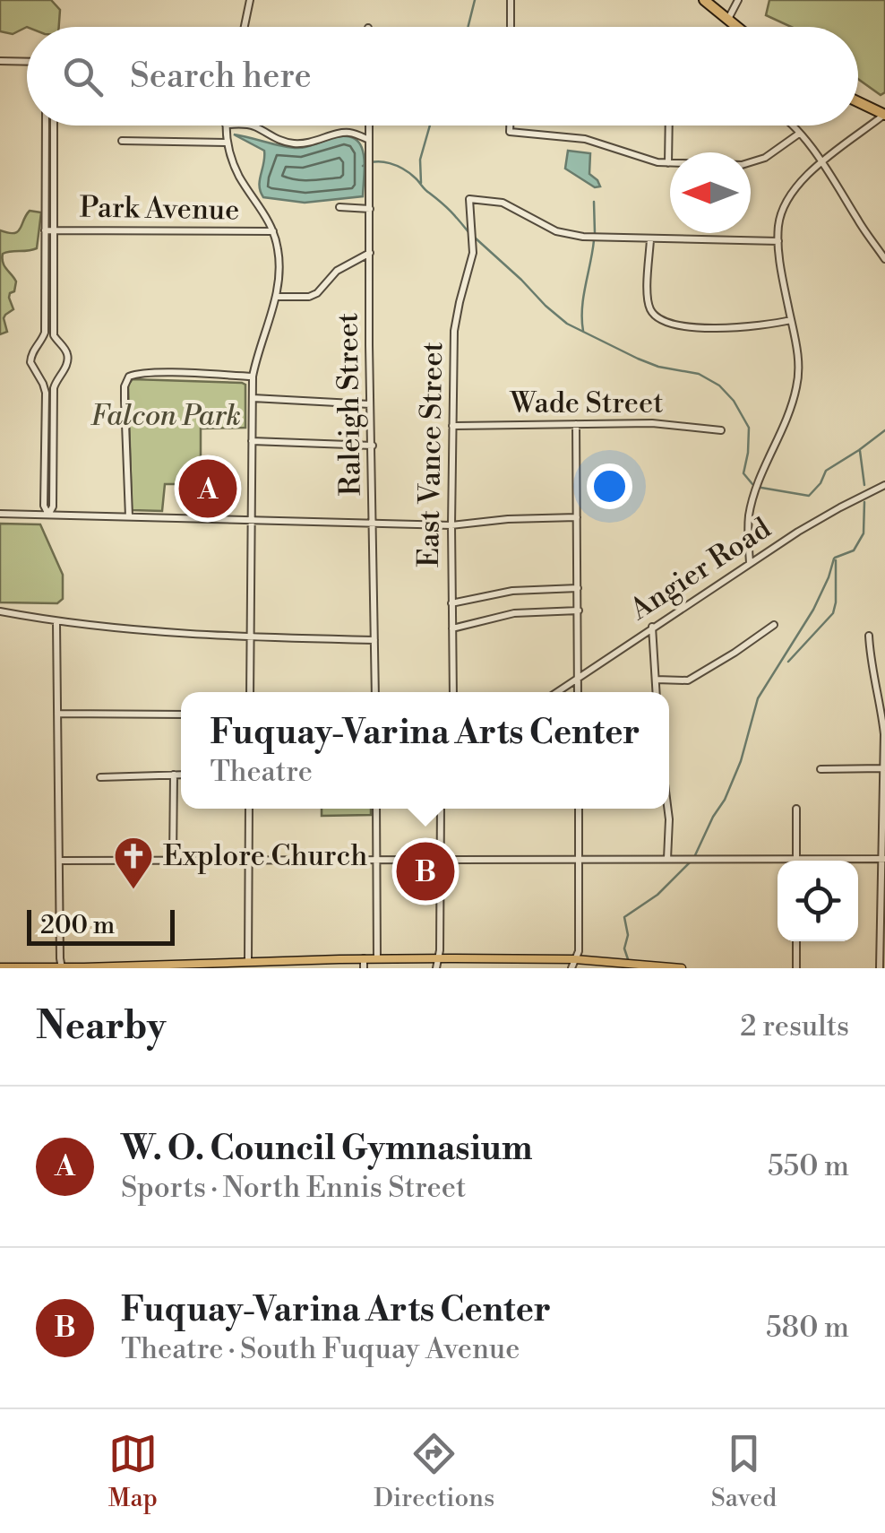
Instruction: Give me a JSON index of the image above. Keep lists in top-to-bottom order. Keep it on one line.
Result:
{"streets":{"street":["Park Avenue","Wade Street","Raleigh Street","East Vance Street","Angier Road"]},"crossings":[["Wade Street","East Vance Street"]],"parks":["Falcon Park"],"places":{"church":["Explore Church"]},"scale_bar":"200 m","north":"left","page":{"search":"Search here","pins":["A","B"],"popup":["Fuquay-Varina Arts Center","Theatre"],"scale":"200 m","heading":["Nearby","2 results"],"list":[{"mark":"A","name":"W. O. Council Gymnasium","note":"Sports · North Ennis Street","value":"550 m"},{"mark":"B","name":"Fuquay-Varina Arts Center","note":"Theatre · South Fuquay Avenue","value":"580 m"}],"nav":["Map","Directions","Saved"]}}
